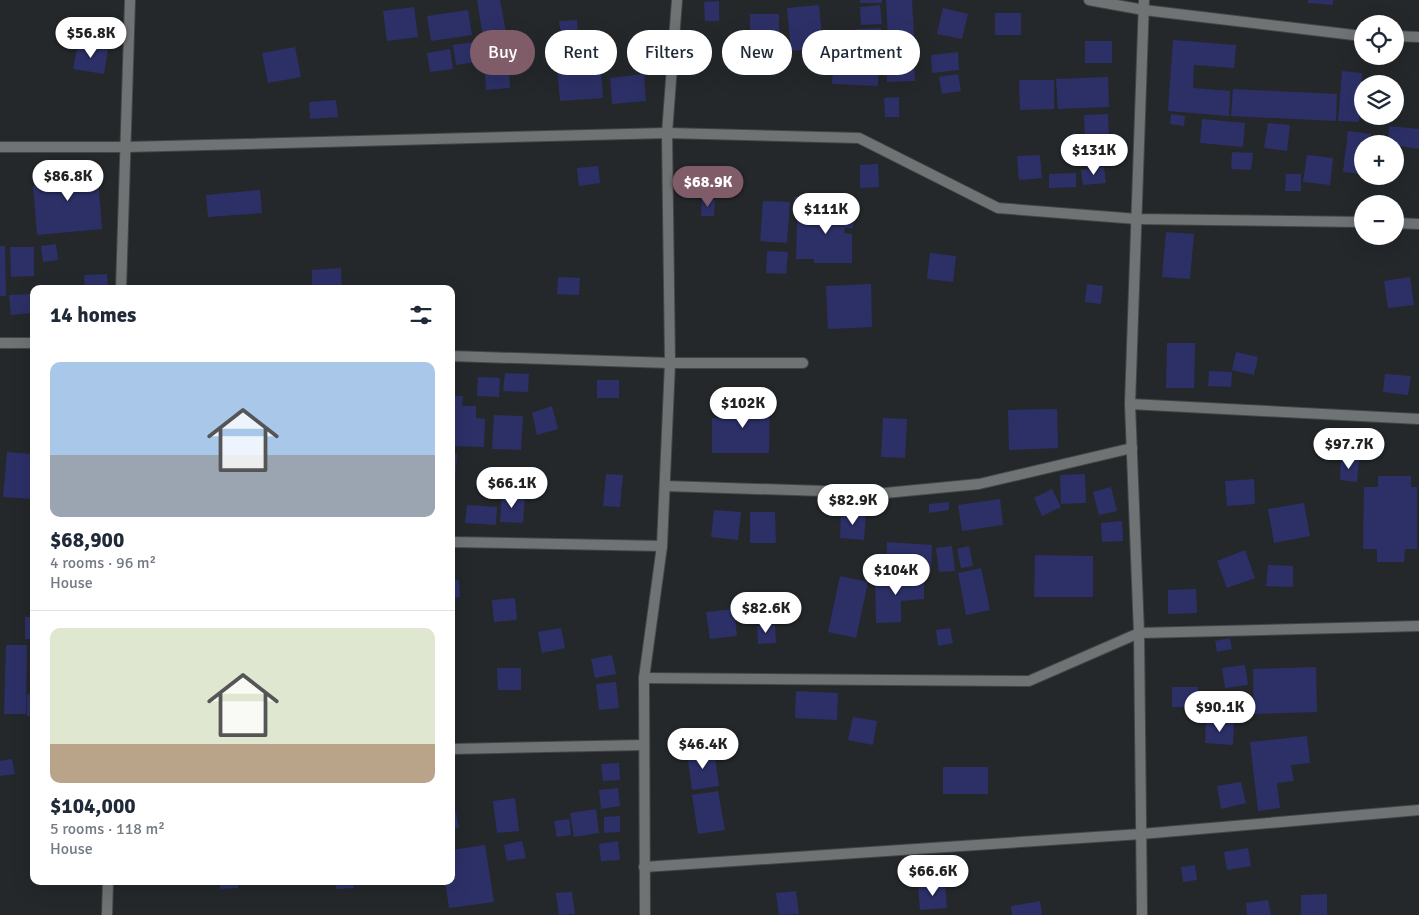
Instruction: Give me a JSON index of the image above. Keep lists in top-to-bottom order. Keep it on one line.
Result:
{"page":{"map_buttons":["+","−"],"price":["$56.8K","$131K","$86.8K","$68.9K","$111K","$102K","$97.7K","$66.1K","$82.9K","$104K","$82.6K","$90.1K","$46.4K","$66.6K"],"chip":["Buy","Rent","Filters","New","Apartment"],"heading":"14 homes","list":[{"name":"$68,900","note":"4 rooms · 96 m² · House"},{"name":"$104,000","note":"5 rooms · 118 m² · House"}]}}
